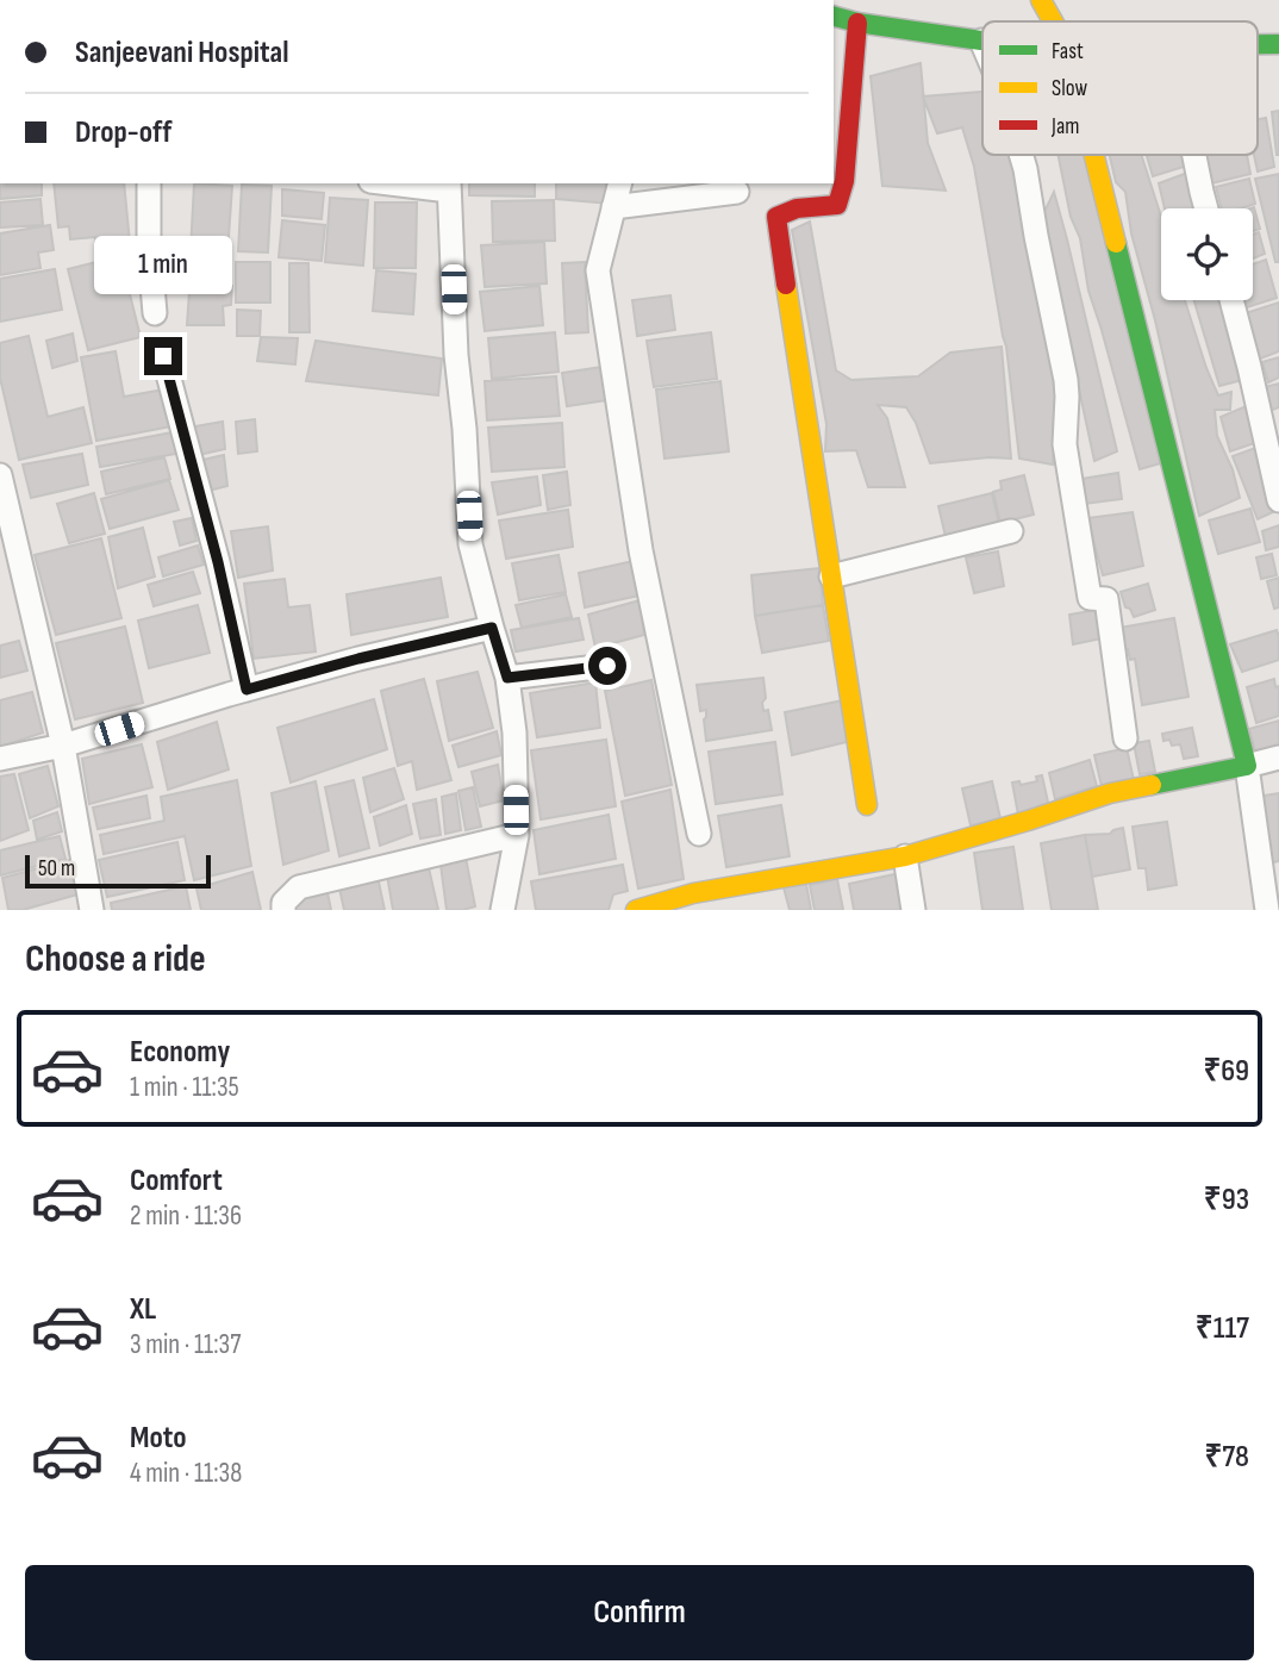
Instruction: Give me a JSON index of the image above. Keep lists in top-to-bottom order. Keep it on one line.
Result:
{"legend":["Fast","Slow","Jam"],"scale_bar":"50 m","page":{"banner":["Sanjeevani Hospital","Drop-off"],"bubble":"1 min","scale":"50 m","heading":"Choose a ride","list":[{"name":"Economy","note":"1 min · 11:35","value":"₹69"},{"name":"Comfort","note":"2 min · 11:36","value":"₹93"},{"name":"XL","note":"3 min · 11:37","value":"₹117"},{"name":"Moto","note":"4 min · 11:38","value":"₹78"}],"buttons":"Confirm"}}
